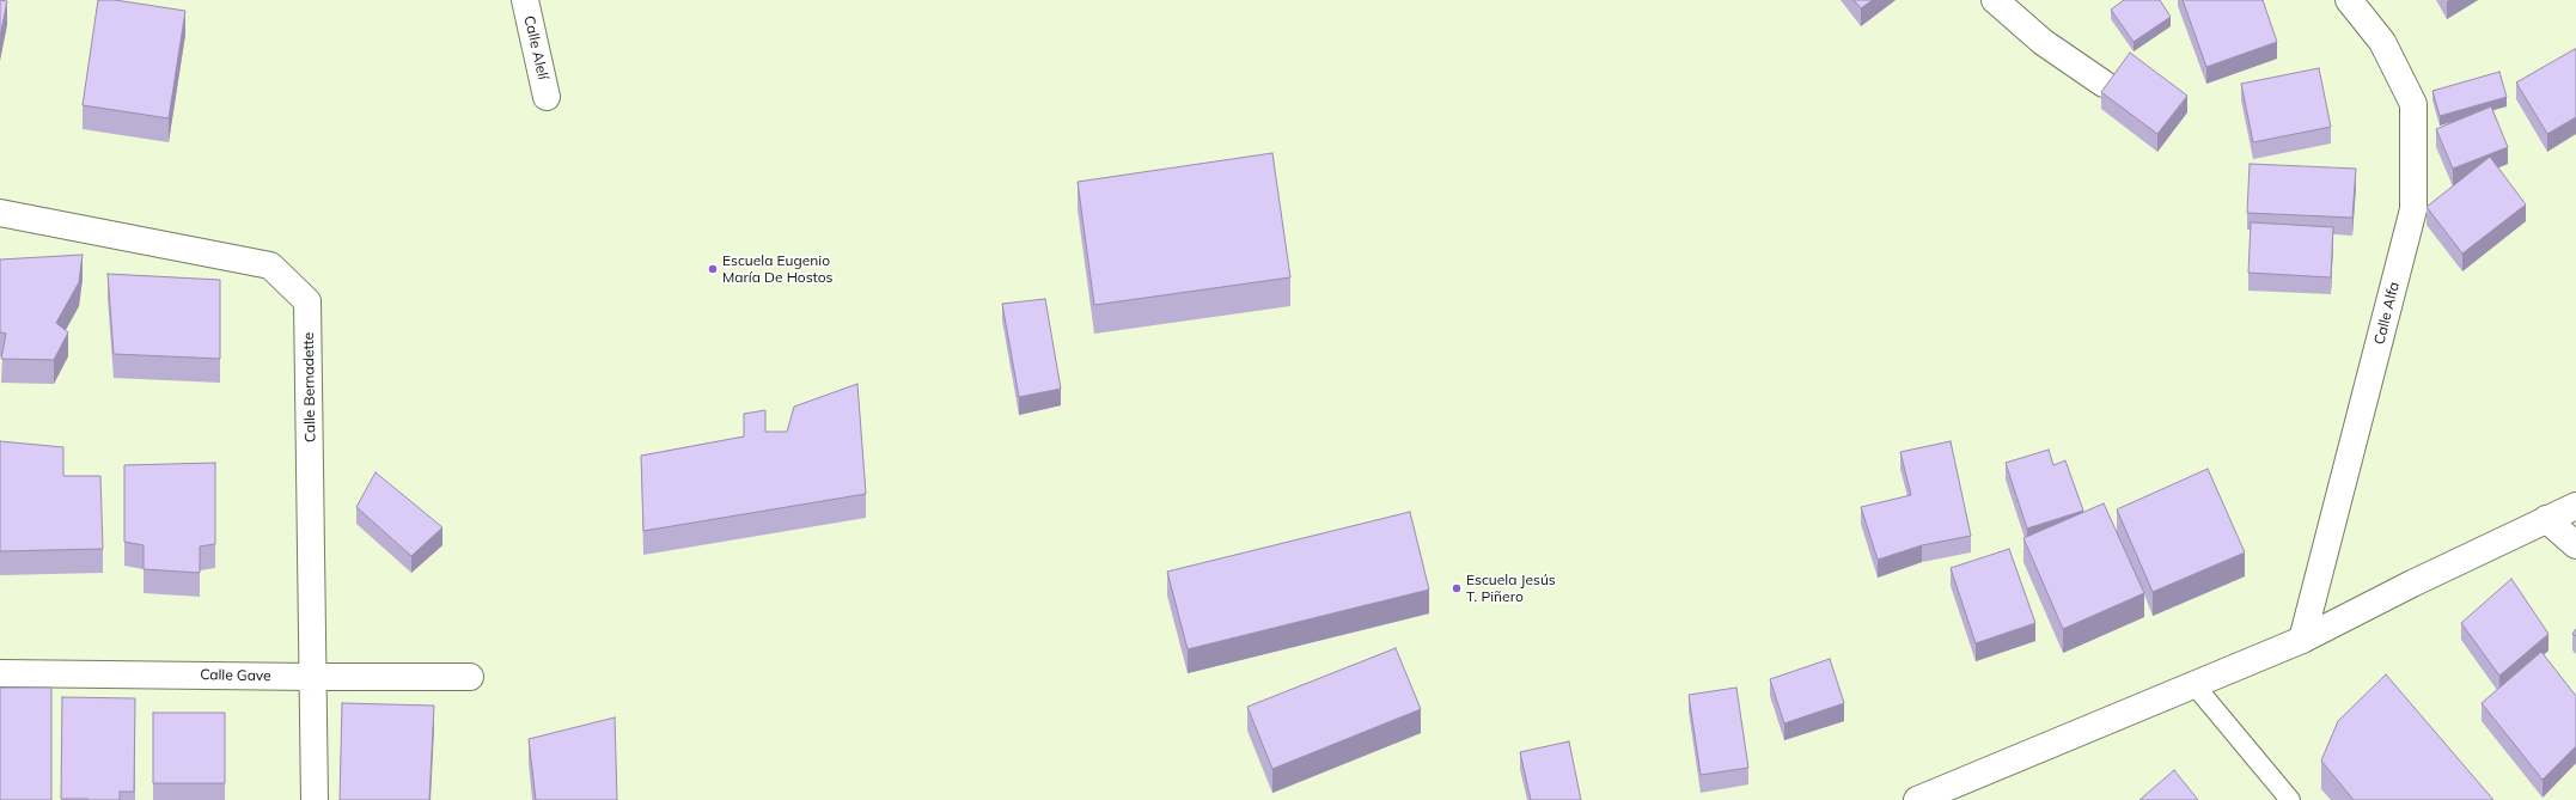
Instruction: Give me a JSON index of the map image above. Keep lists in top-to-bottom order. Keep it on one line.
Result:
{"streets":{"street":["Calle Alelí","Calle Alfa","Calle Bernadette","Calle Gave"]},"crossings":[["Calle Bernadette","Calle Gave"]],"places":["Escuela Eugenio María De Hostos","Escuela Jesús T. Piñero"]}
